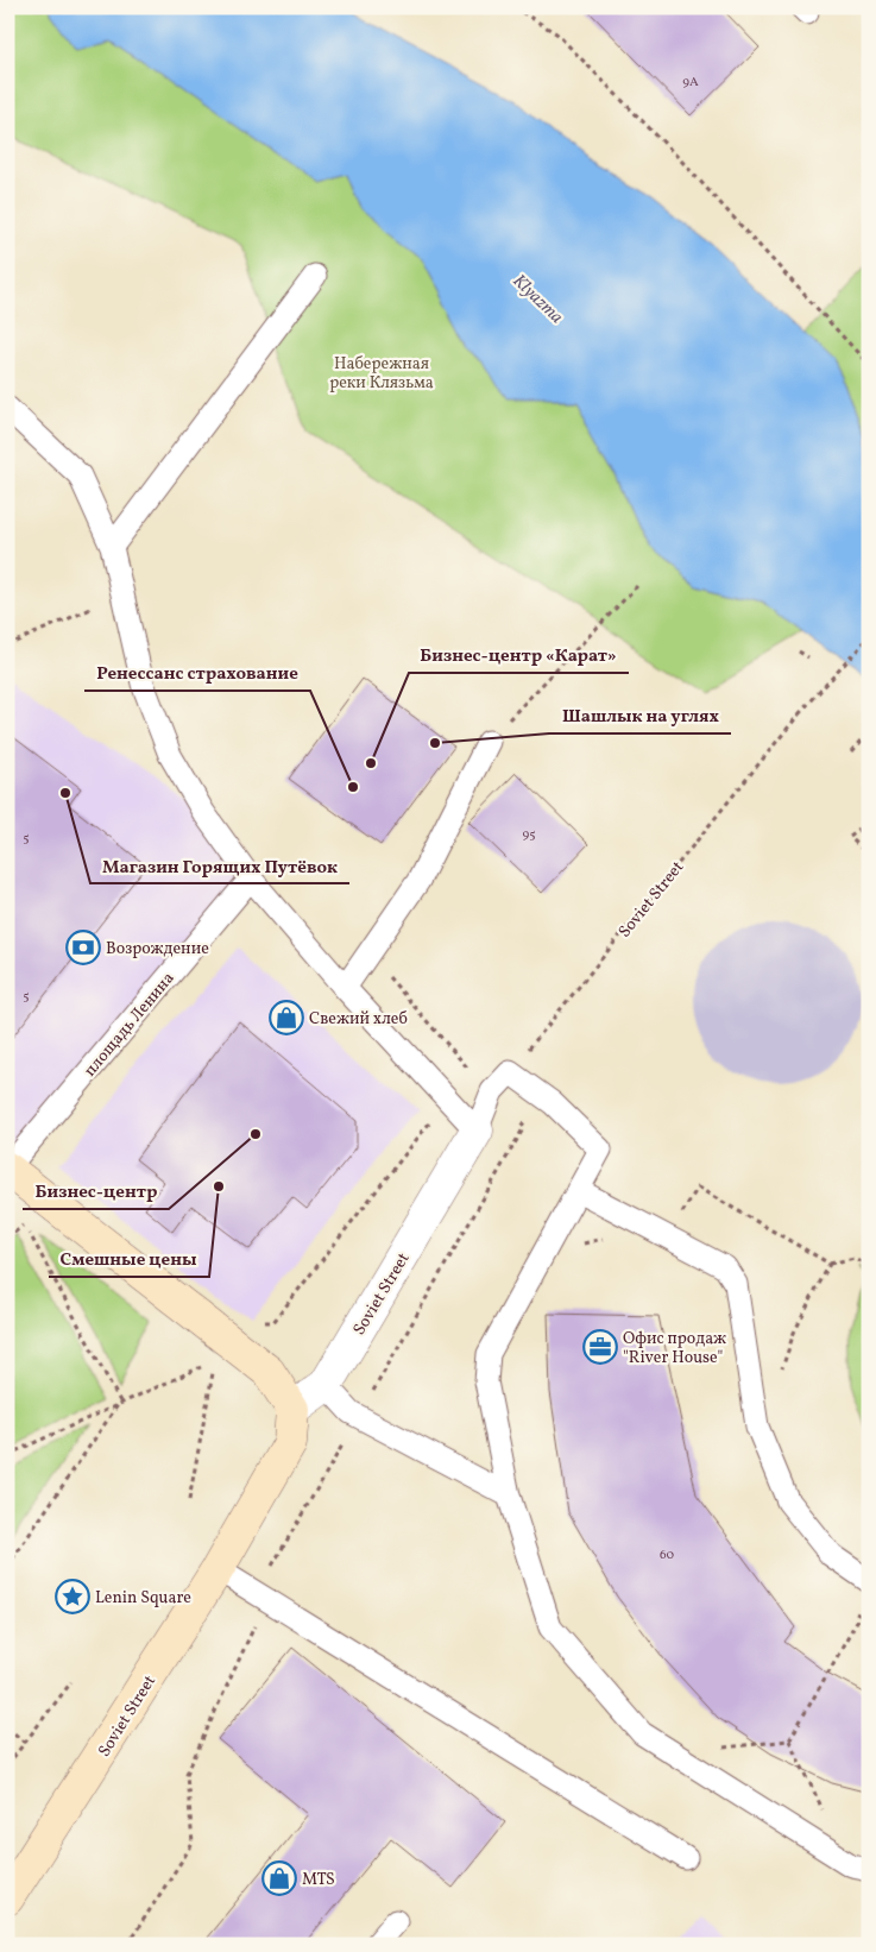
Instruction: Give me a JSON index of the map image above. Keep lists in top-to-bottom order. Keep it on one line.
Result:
{"streets":{"street":["Soviet Street"],"lane":["площадь Ленина"]},"water":["Klyazma"],"parks":["Набережная реки Клязьма"],"places":{"other":["Шашлык на углях","Бизнес-центр «Карат»","Ренессанс страхование","Магазин Горящих Путёвок","Бизнес-центр","Смешные цены"],"bank":["Возрождение"],"shop":["Свежий хлеб","MTS"],"office":["Офис продаж \"River House\""],"place":["Lenin Square"]},"house_numbers":["9А","95","5","5","60"]}
